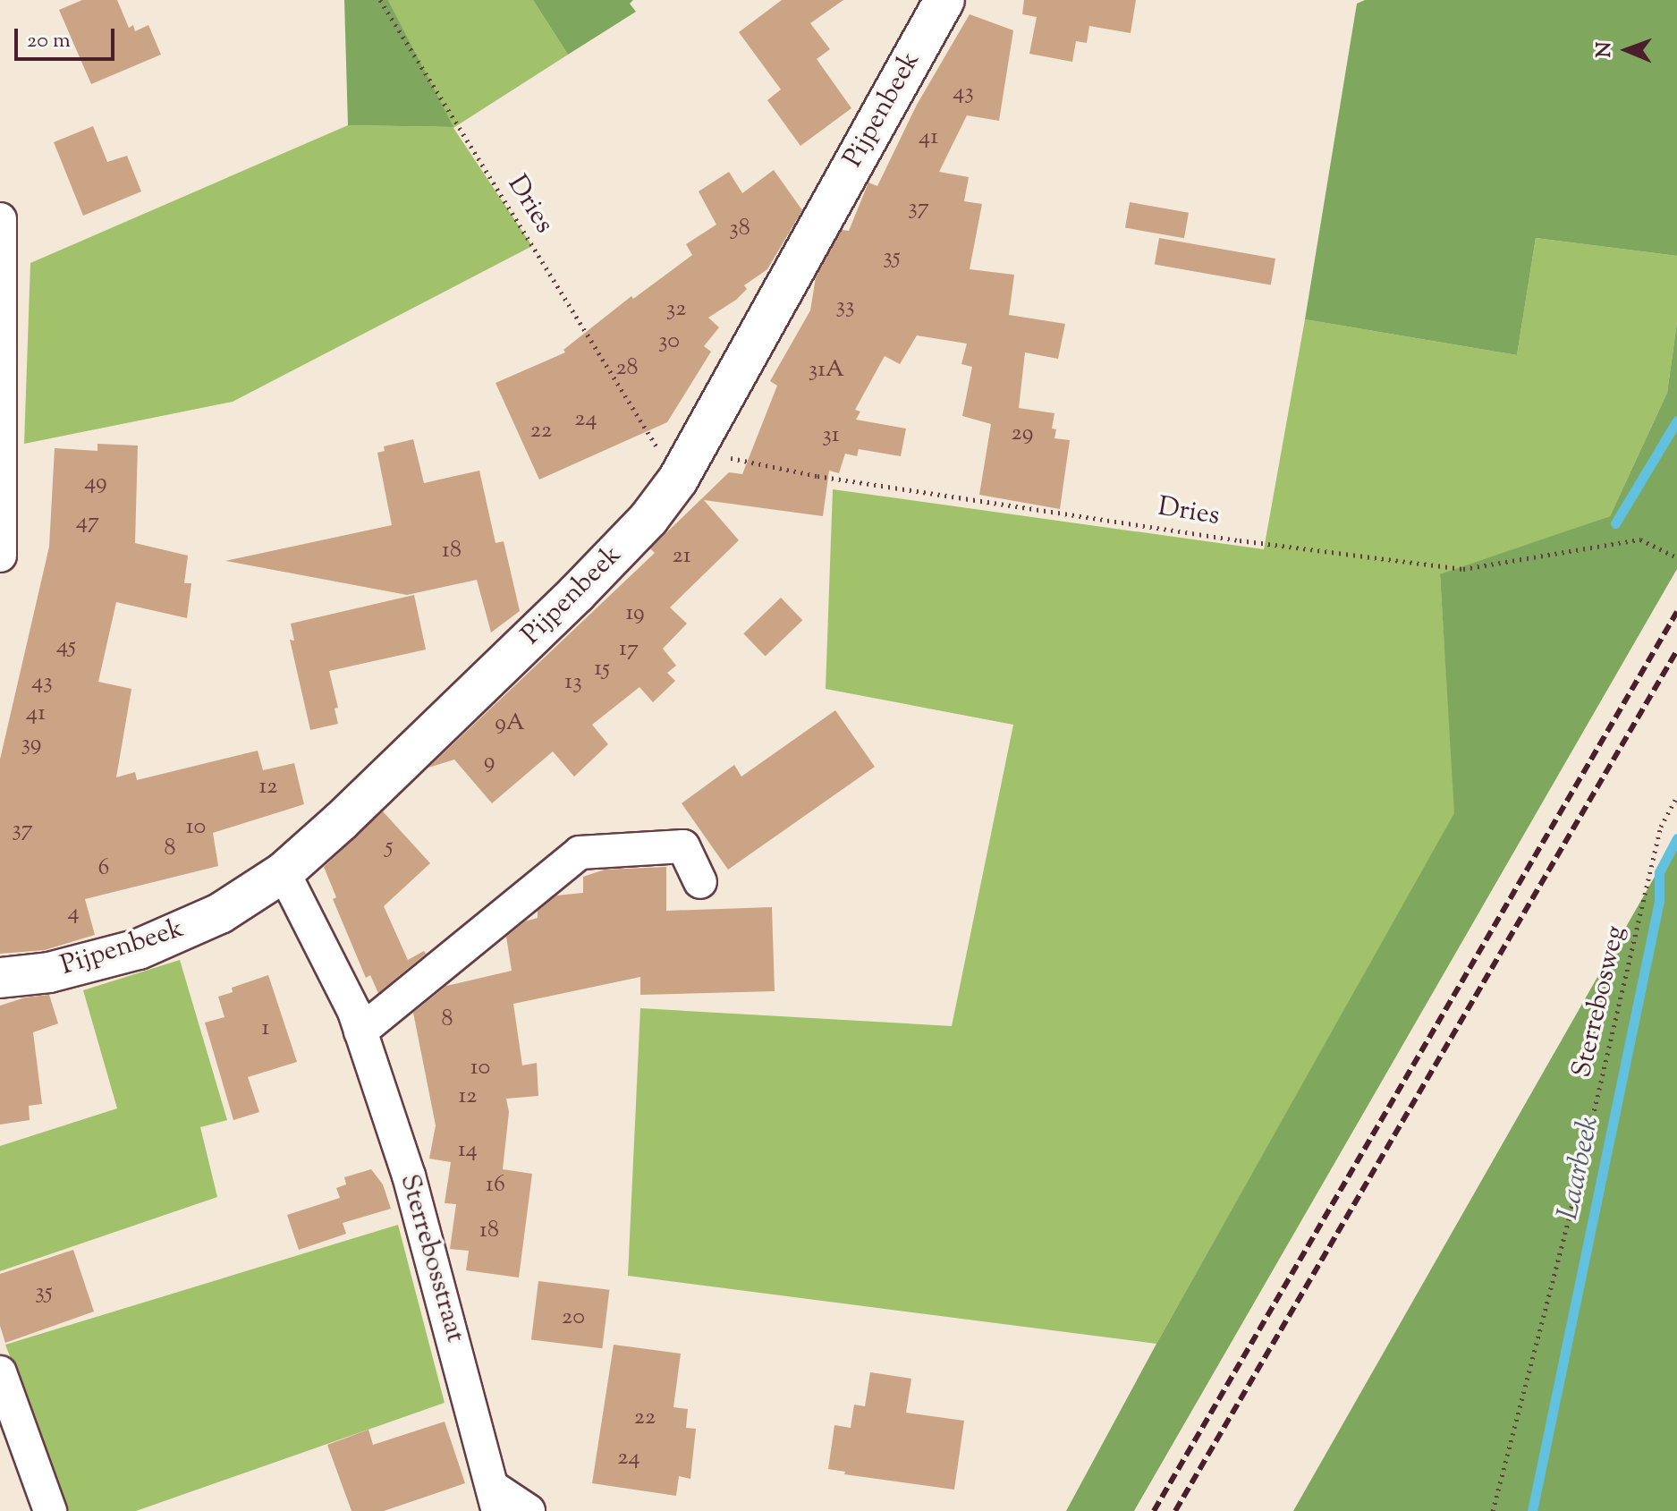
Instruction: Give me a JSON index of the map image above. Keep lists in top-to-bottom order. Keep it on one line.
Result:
{"streets":{"street":["Pijpenbeek","Sterrebosstraat"],"path":["Dries","Sterrebosweg"]},"crossings":[["Pijpenbeek","Dries"],["Pijpenbeek","Sterrebosstraat"]],"water":["Laarbeek"],"house_numbers":["43","41","37","38","35","33","32","30","28","31A","24","22","29","31","49","47","18","21","19","45","17","15","43","13","41","9A","39","9","12","10","37","5","8","6","4","8","1","10","12","14","16","18","35","20","22","24"],"scale_bar":"20 m","north":"left"}
